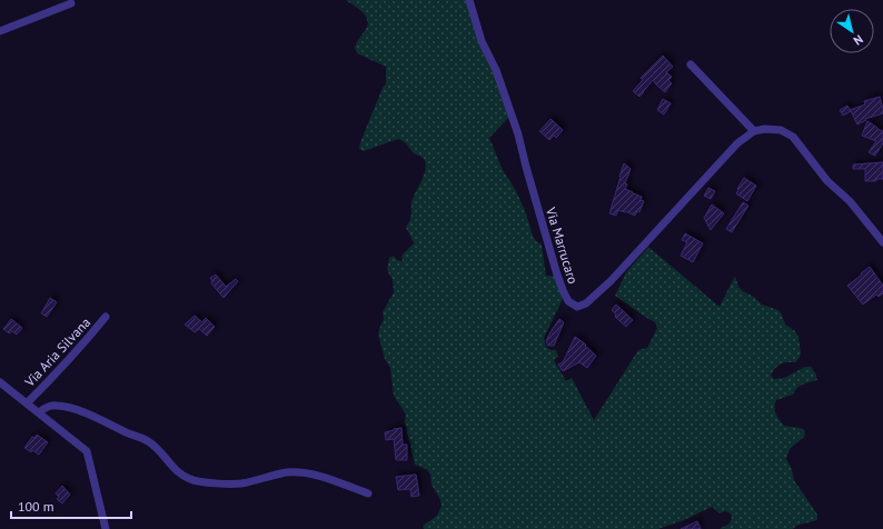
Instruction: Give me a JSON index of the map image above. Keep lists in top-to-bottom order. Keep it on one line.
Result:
{"streets":{"street":["Via Marrucaro","Via Aria Silvana"]},"scale_bar":"100 m","north":"bottom right"}
